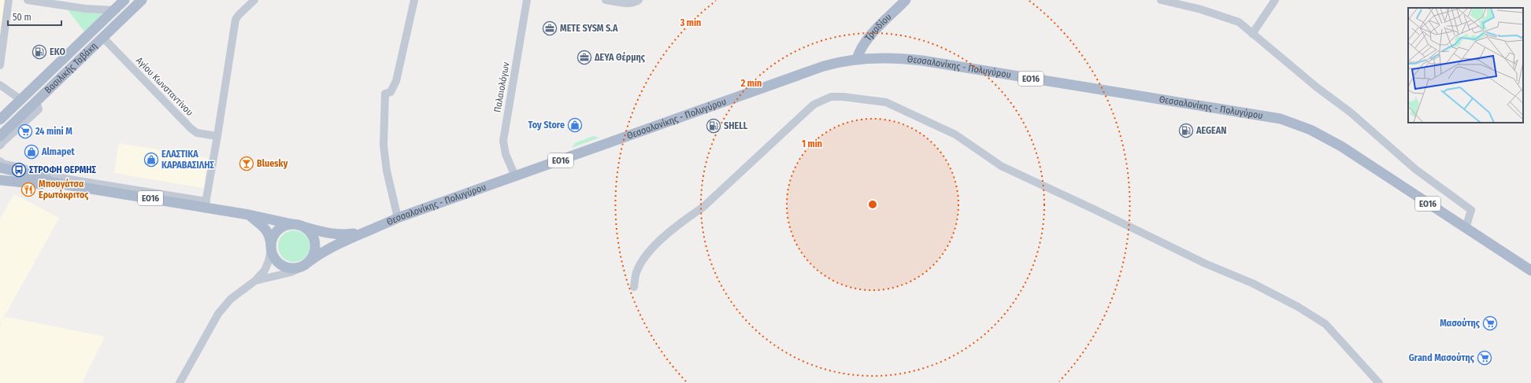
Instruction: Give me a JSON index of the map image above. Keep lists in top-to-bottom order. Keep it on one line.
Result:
{"streets":{"main road":["Τριαδίου","Βασιλικής Ταβάκη","Θεσσαλονίκης - Πολυγύρου","ΕΟ16"],"street":["Αγίου Κωνσταντίνου","Παλαιολόγων"]},"crossings":[["Τριαδίου","Θεσσαλονίκης - Πολυγύρου"],["Βασιλικής Ταβάκη","Αγίου Κωνσταντίνου"],["Θεσσαλονίκης - Πολυγύρου","ΕΟ16"],["Θεσσαλονίκης - Πολυγύρου","Παλαιολόγων"]],"places":{"office":["METE SYSM S.A","ΔΕΥΑ Θέρμης"],"fuel station":["EKO","SHELL","AEGEAN"],"shop":["Toy Store","Almapet","ΕΛΑΣΤΙΚΑ ΚΑΡΑΒΑΣΙΛΗΣ"],"supermarket":["24 mini M","Μασούτης","Grand Μασούτης"],"bar":["Bluesky"],"bus stop":["ΣΤΡΟΦΗ ΘΕΡΜΗΣ"],"restaurant":["Μπουγάτσα Ερωτόκριτος"]},"scale_bar":"50 m","rings":["3 min","2 min","1 min"]}
